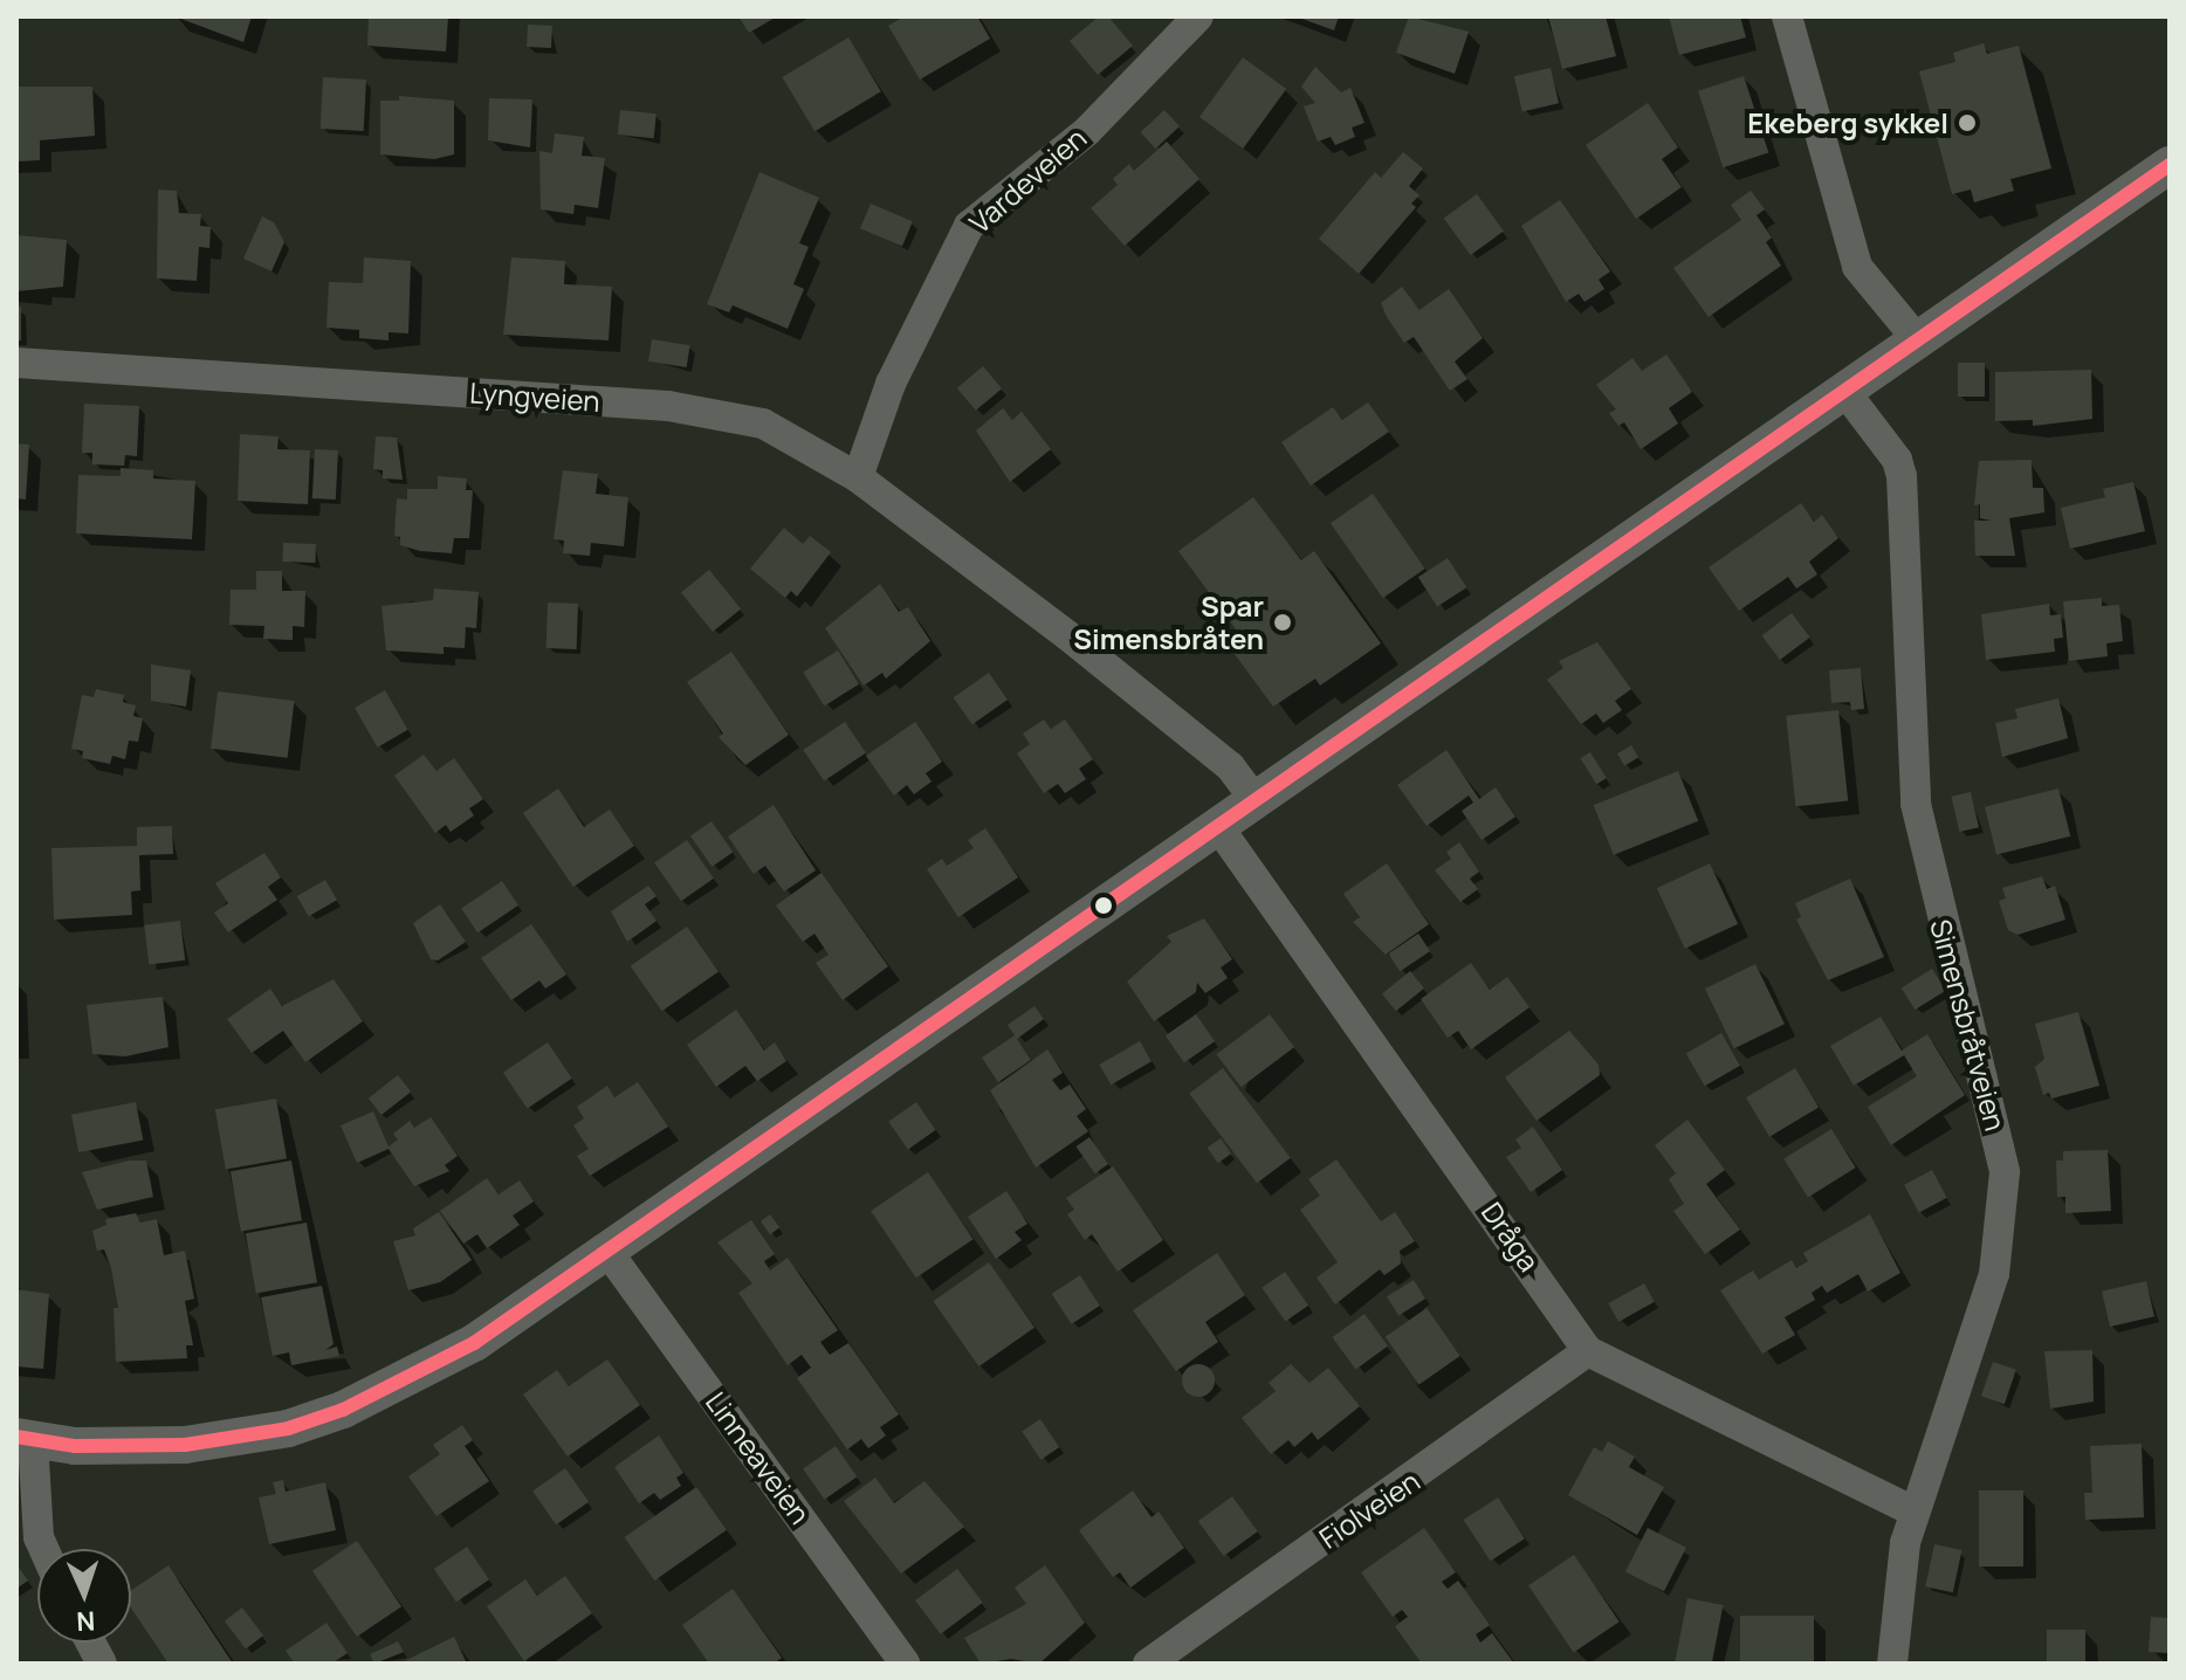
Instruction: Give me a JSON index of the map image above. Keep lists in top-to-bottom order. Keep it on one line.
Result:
{"streets":{"street":["Vardeveien","Lyngveien","Simensbråtveien","Dråga","Linneaveien","Fiolveien"]},"crossings":[["Vardeveien","Lyngveien"],["Simensbråtveien","Dråga"],["Dråga","Fiolveien"]],"places":["Ekeberg sykkel","Spar Simensbråten"],"north":"bottom"}
